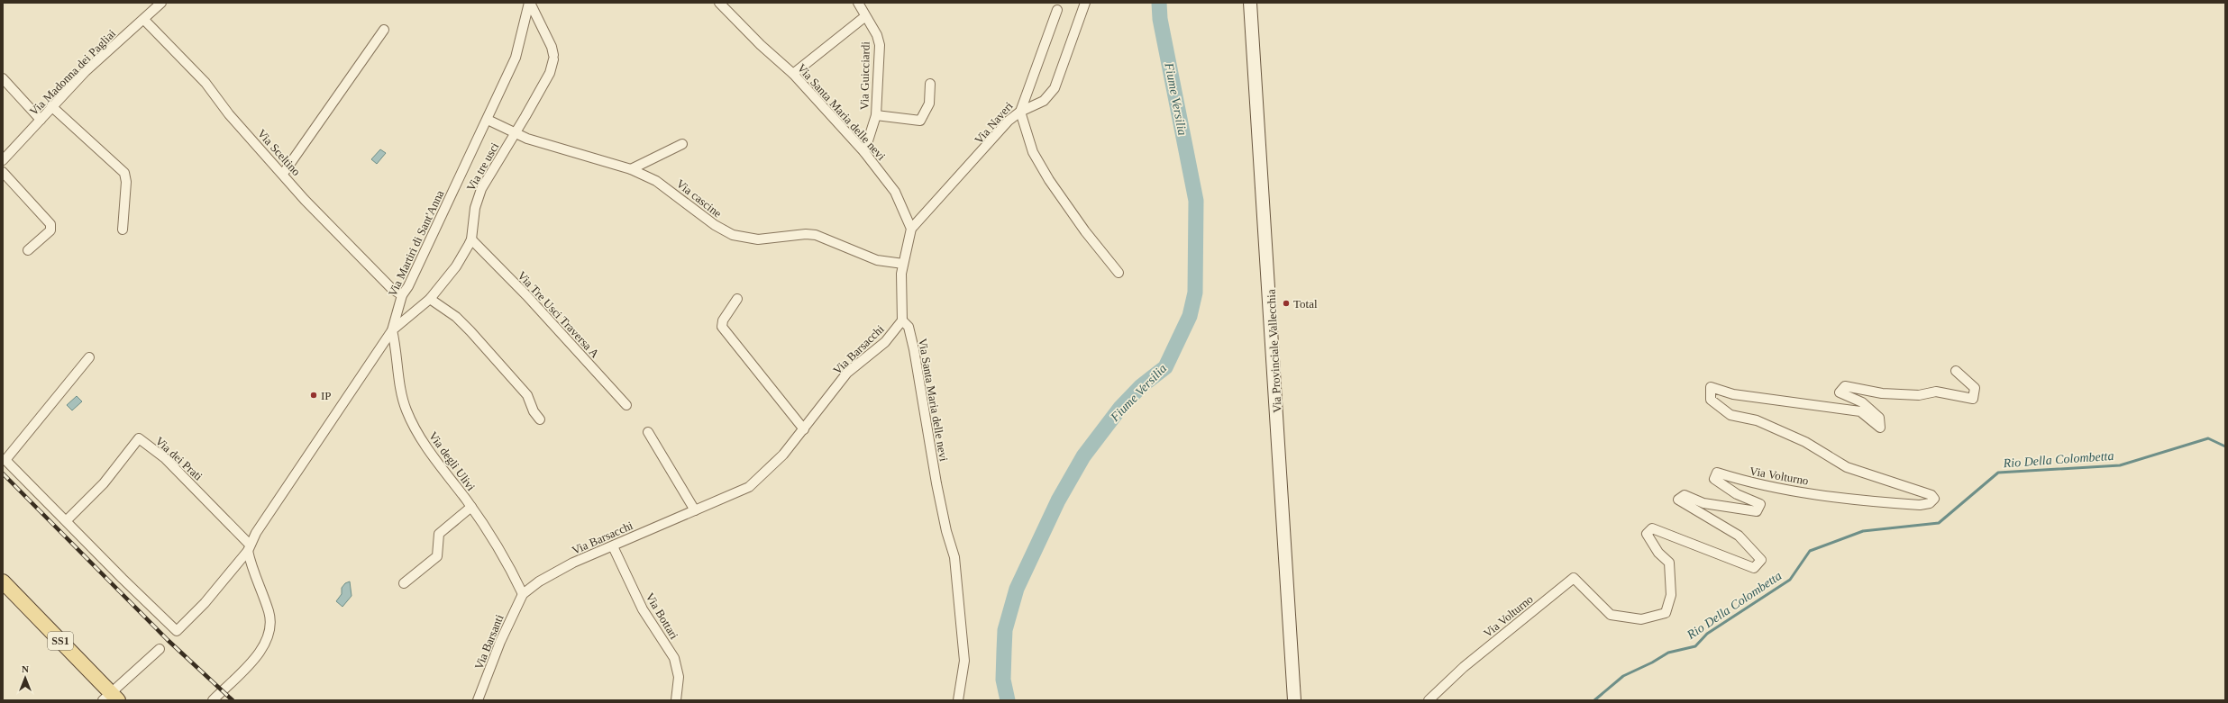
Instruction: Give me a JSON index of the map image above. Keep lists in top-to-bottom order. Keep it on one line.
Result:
{"streets":{"main road":["Via Provinciale Vallecchia","SS1"],"street":["Via Madonna dei Pagliai","Via Guicciardi","Via Santa Maria delle nevi","Via Naveri","Via Sceltino","Via tre usci","Via cascine","Via Martiri di Sant'Anna","Via Tre Usci Traversa A","Via Barsacchi","Via dei Prati","Via degli Ulivi","Via Volturno","Via Bottari","Via Barsanti"]},"crossings":[["Via Madonna dei Pagliai","Via Sceltino"],["Via Guicciardi","Via Santa Maria delle nevi"],["Via Santa Maria delle nevi","Via Naveri"],["Via Santa Maria delle nevi","Via cascine"],["Via Santa Maria delle nevi","Via Barsacchi"],["Via Sceltino","Via Martiri di Sant'Anna"],["Via tre usci","Via cascine"],["Via tre usci","Via Martiri di Sant'Anna"],["Via tre usci","Via Tre Usci Traversa A"],["Via tre usci","Via degli Ulivi"],["Via cascine","Via Martiri di Sant'Anna"],["Via Martiri di Sant'Anna","Via dei Prati"],["Via Martiri di Sant'Anna","Via degli Ulivi"],["Via Barsacchi","Via degli Ulivi"],["Via Barsacchi","Via Bottari"],["Via Barsacchi","Via Barsanti"],["Via degli Ulivi","Via Barsanti"]],"water":["Fiume Versilia","Rio Della Colombetta"],"places":["Total","IP"],"north":"top"}
